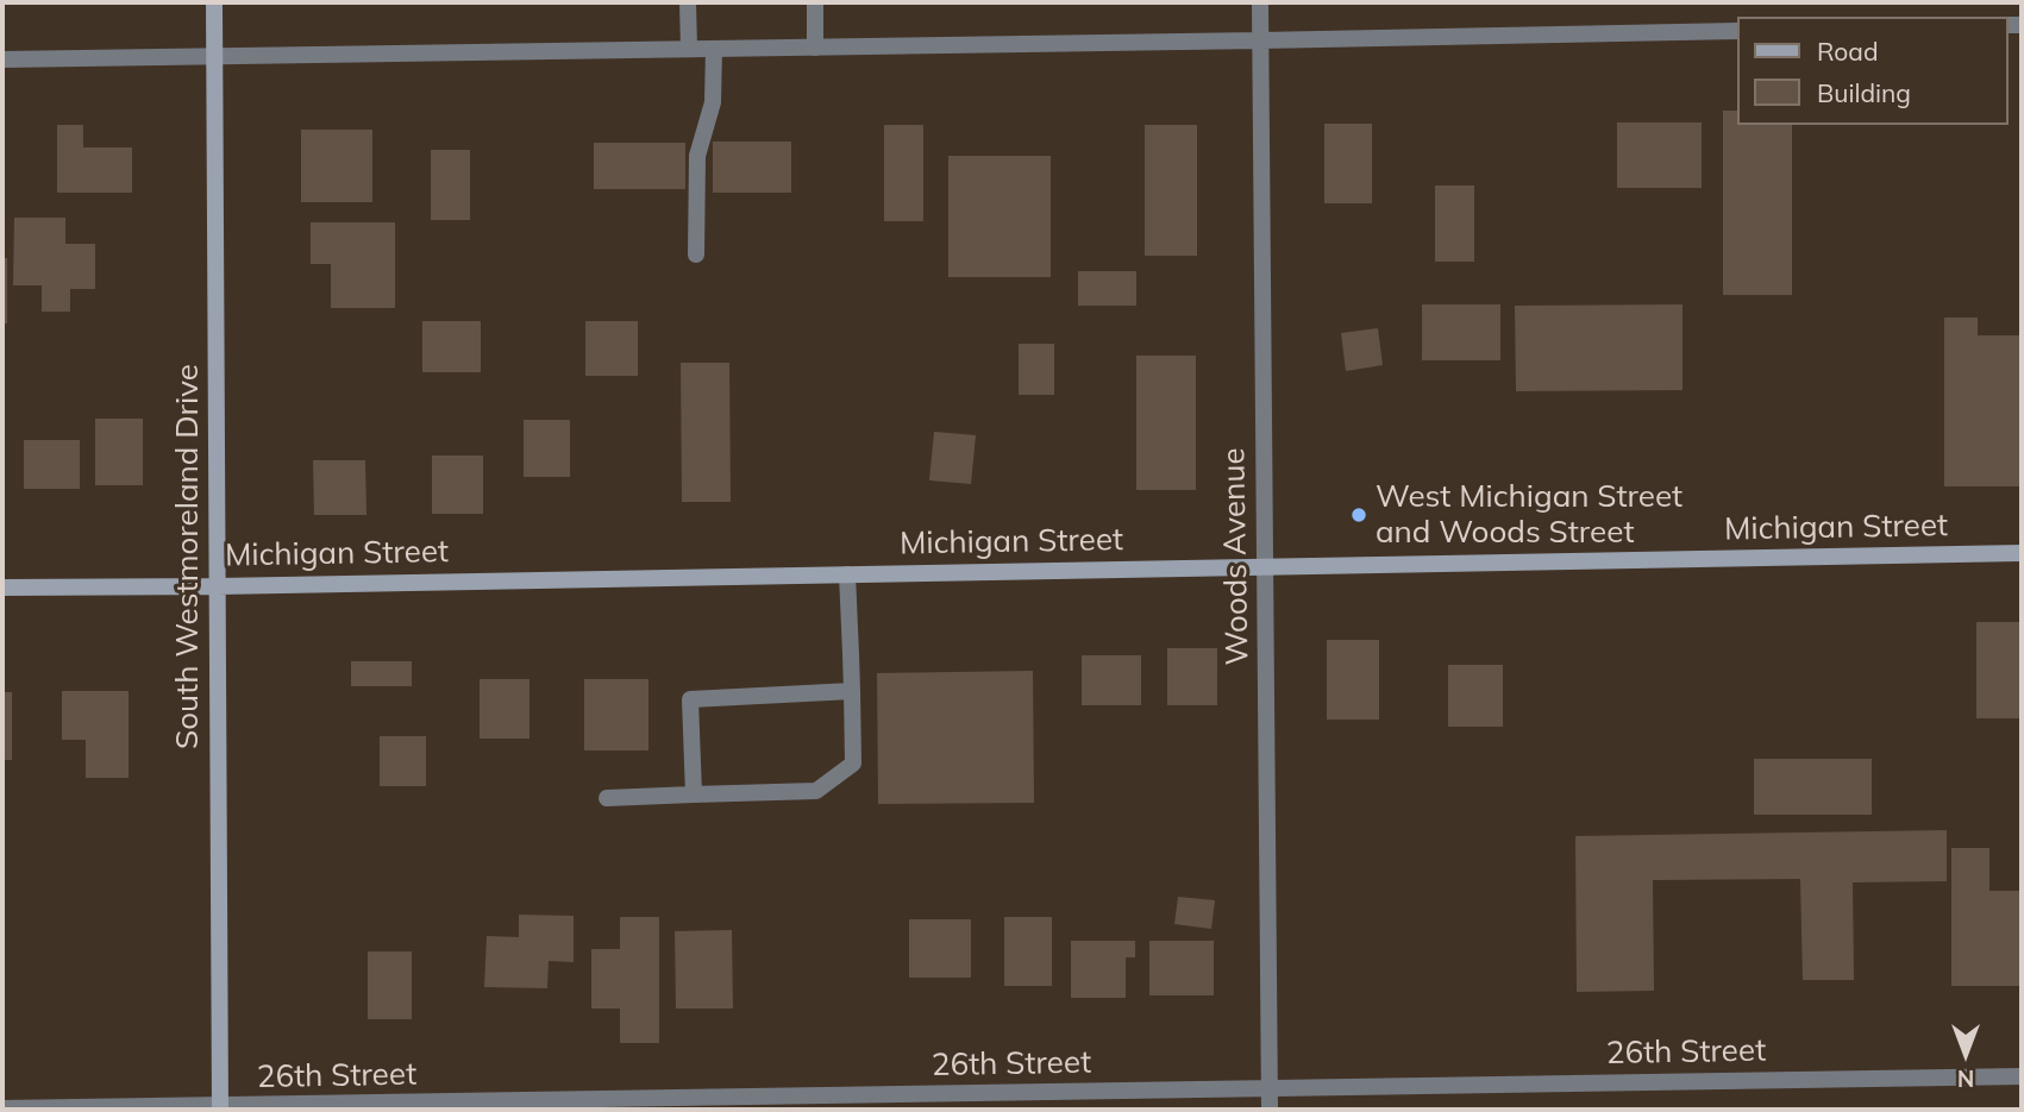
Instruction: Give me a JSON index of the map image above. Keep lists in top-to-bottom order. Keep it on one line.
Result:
{"streets":{"main road":["Michigan Street","South Westmoreland Drive"],"street":["Woods Avenue","26th Street"]},"crossings":[["Michigan Street","South Westmoreland Drive"],["Michigan Street","Woods Avenue"],["South Westmoreland Drive","26th Street"],["Woods Avenue","26th Street"]],"places":["West Michigan Street and Woods Street"],"legend":["Road","Building"],"north":"bottom"}
